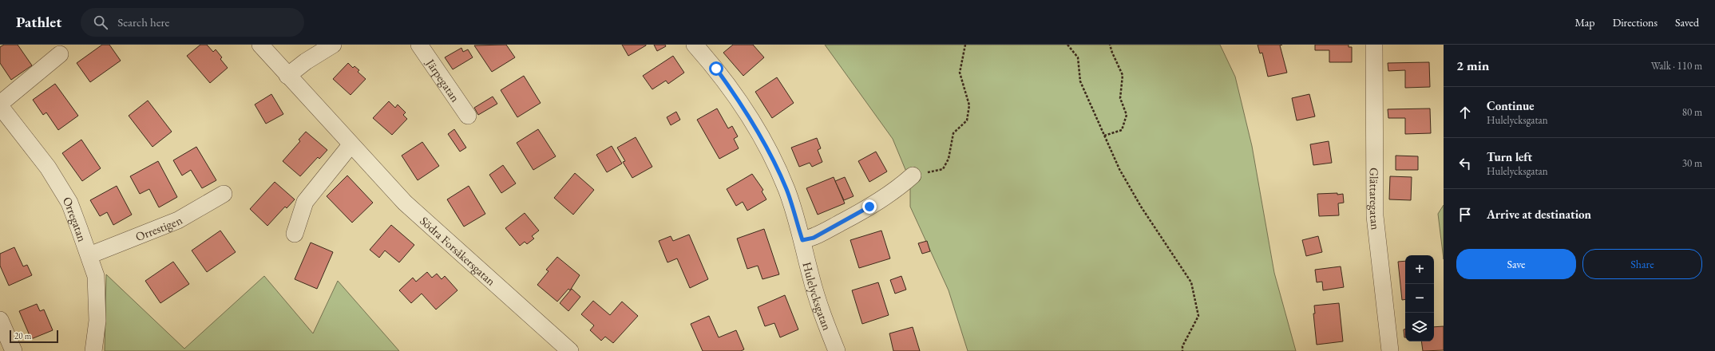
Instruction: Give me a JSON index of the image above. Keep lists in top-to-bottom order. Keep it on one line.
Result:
{"streets":{"street":["Järpegatan","Glättaregatan","Orregatan","Orrestigen","Södra Forsåkersgatan","Hulelycksgatan"]},"crossings":[["Orregatan","Orrestigen"]],"scale_bar":"20 m","page":{"header":"Pathlet","search":"Search here","nav":["Map","Directions","Saved"],"heading":["2 min","Walk · 110 m"],"list":[["Continue","Hulelycksgatan","80 m"],["Turn left","Hulelycksgatan","30 m"],"Arrive at destination"],"buttons":["Save","Share"],"map_buttons":["+","−"],"scale":"20 m"}}
